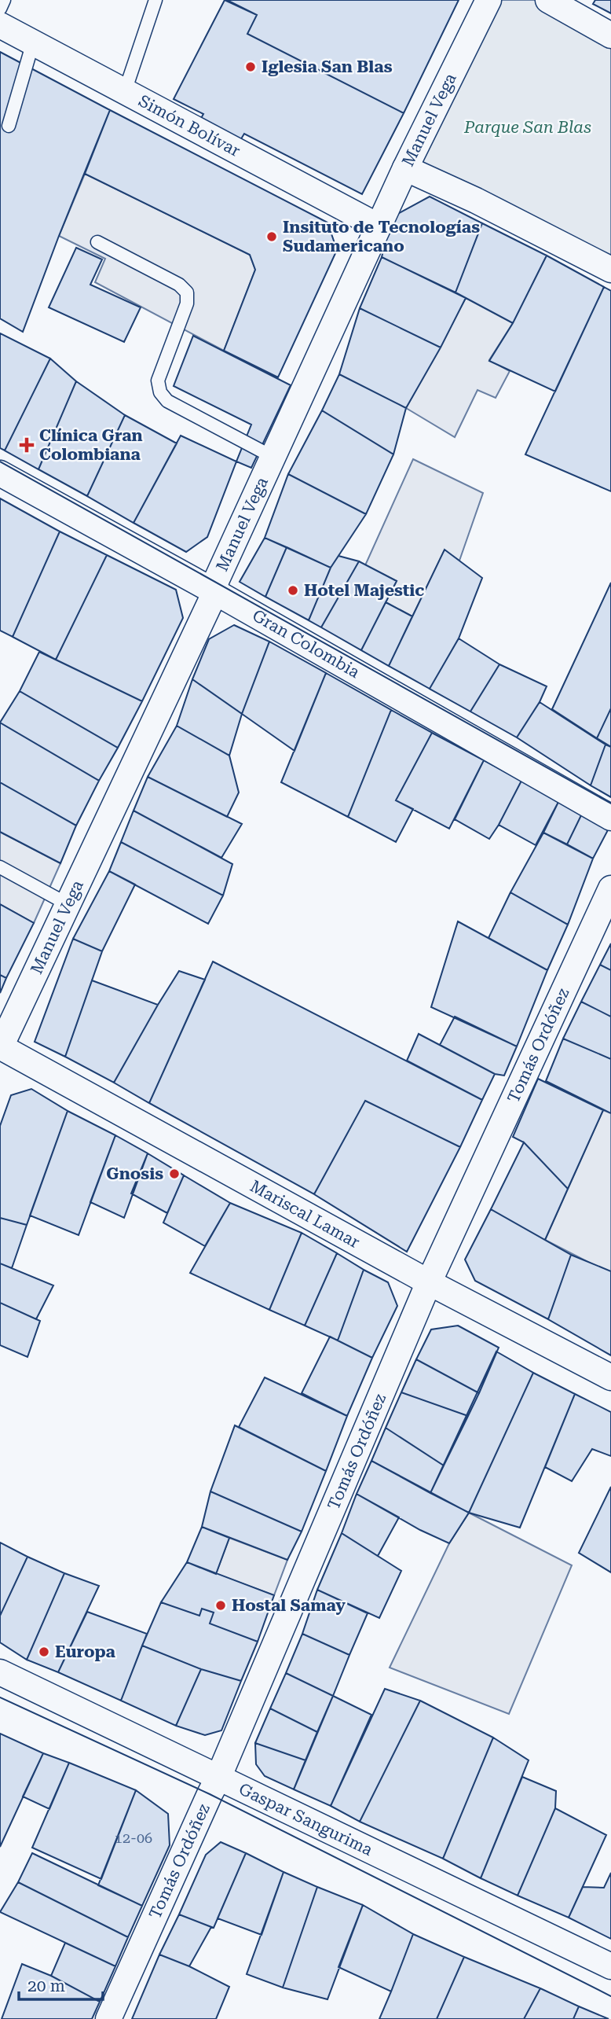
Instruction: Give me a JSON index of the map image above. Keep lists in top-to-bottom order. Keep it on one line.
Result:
{"streets":{"street":["Manuel Vega","Simón Bolívar","Gran Colombia","Tomás Ordóñez","Mariscal Lamar","Gaspar Sangurima"]},"crossings":[["Manuel Vega","Simón Bolívar"],["Manuel Vega","Gran Colombia"],["Manuel Vega","Mariscal Lamar"],["Tomás Ordóñez","Mariscal Lamar"],["Tomás Ordóñez","Gaspar Sangurima"]],"parks":["Parque San Blas"],"places":{"other":["Iglesia San Blas","Insituto de Tecnologías Sudamericano","Hotel Majestic","Gnosis","Hostal Samay","Europa"],"health":["Clínica Gran Colombiana"]},"house_numbers":["12-06"],"scale_bar":"20 m"}
